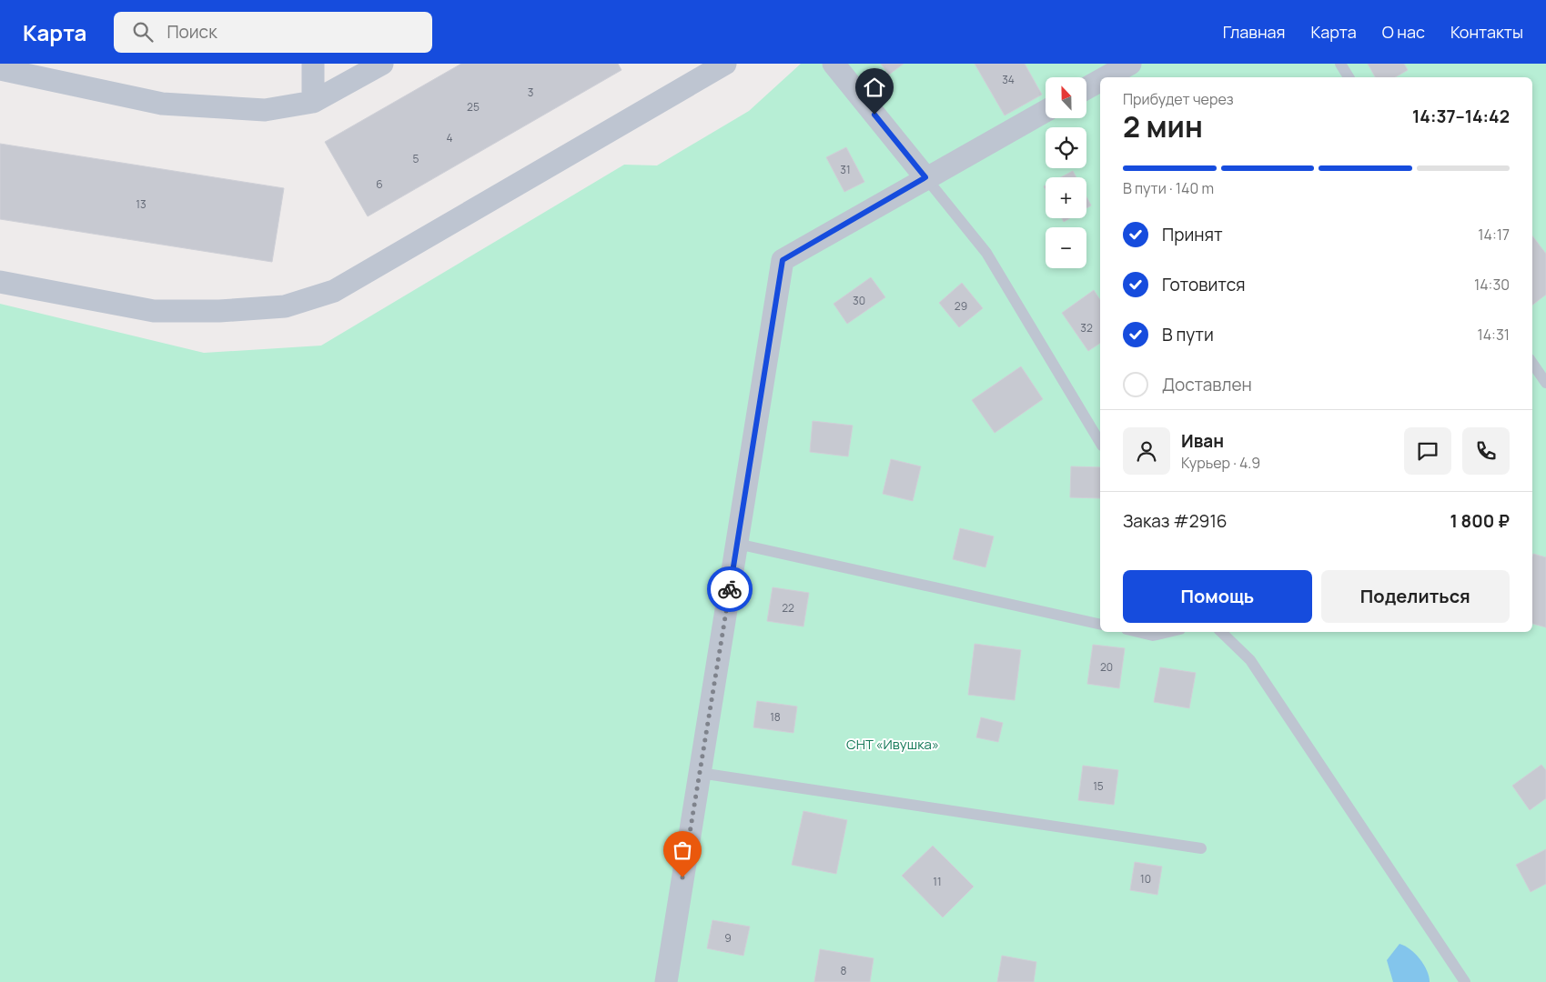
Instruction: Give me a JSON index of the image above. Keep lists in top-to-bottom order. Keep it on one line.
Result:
{"parks":["СНТ «Ивушка»"],"house_numbers":["34","3","25","4","5","31","6","13","30","29","32","22","20","18","15","10","11","9","8"],"north":"top","page":{"header":"Карта","search":"Поиск","nav":["Главная","Карта","О нас","Контакты"],"map_buttons":["+","−"],"heading":["2 мин","Прибудет через","14:37–14:42"],"panel":["Иван","Курьер · 4.9","Заказ #2916","1 800 ₽"],"bar":"В пути · 140 m","list":[["Принят","14:17"],["Готовится","14:30"],["В пути","14:31"],"Доставлен"],"buttons":["Помощь","Поделиться"]}}
